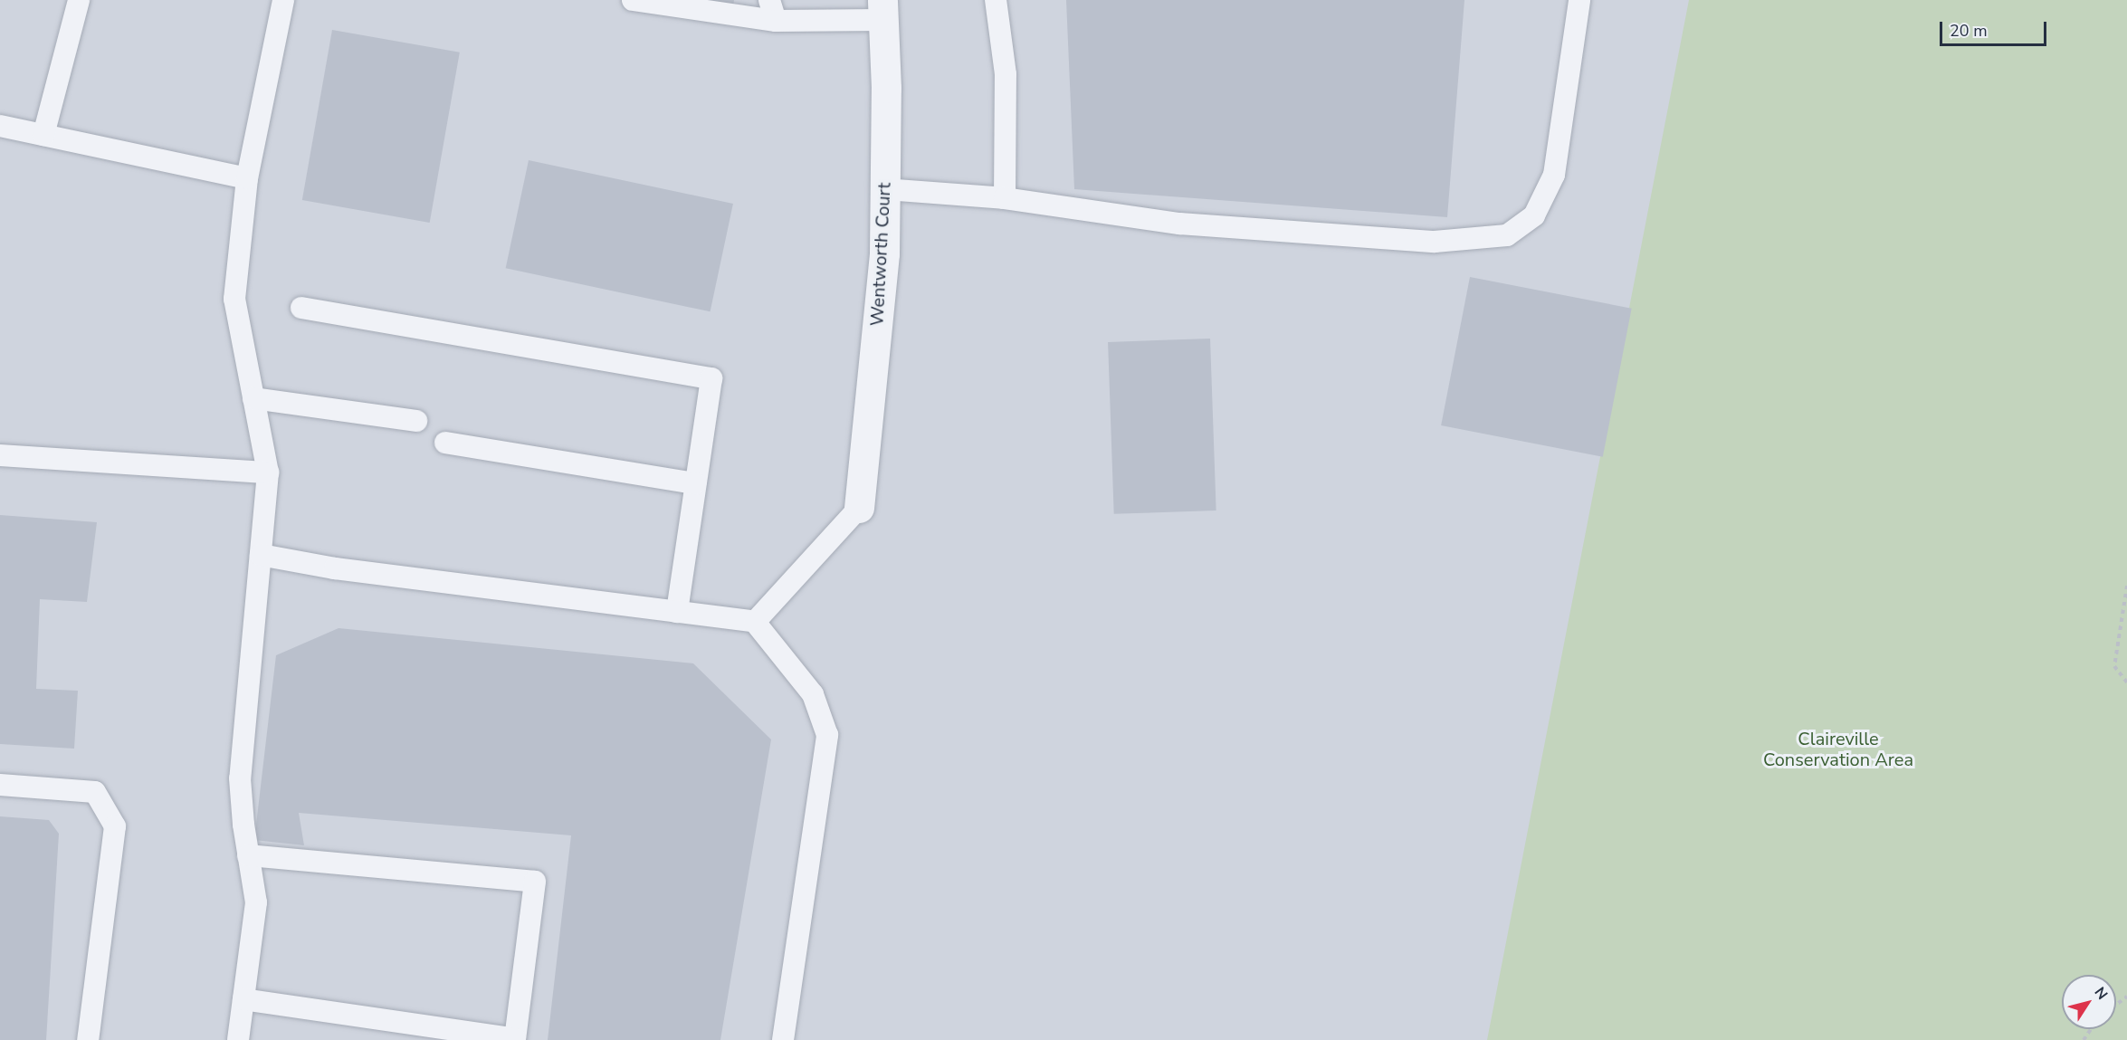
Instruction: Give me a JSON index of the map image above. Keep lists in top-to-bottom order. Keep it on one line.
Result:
{"streets":{"street":["Wentworth Court"]},"parks":["Claireville Conservation Area"],"scale_bar":"20 m","north":"top right"}
